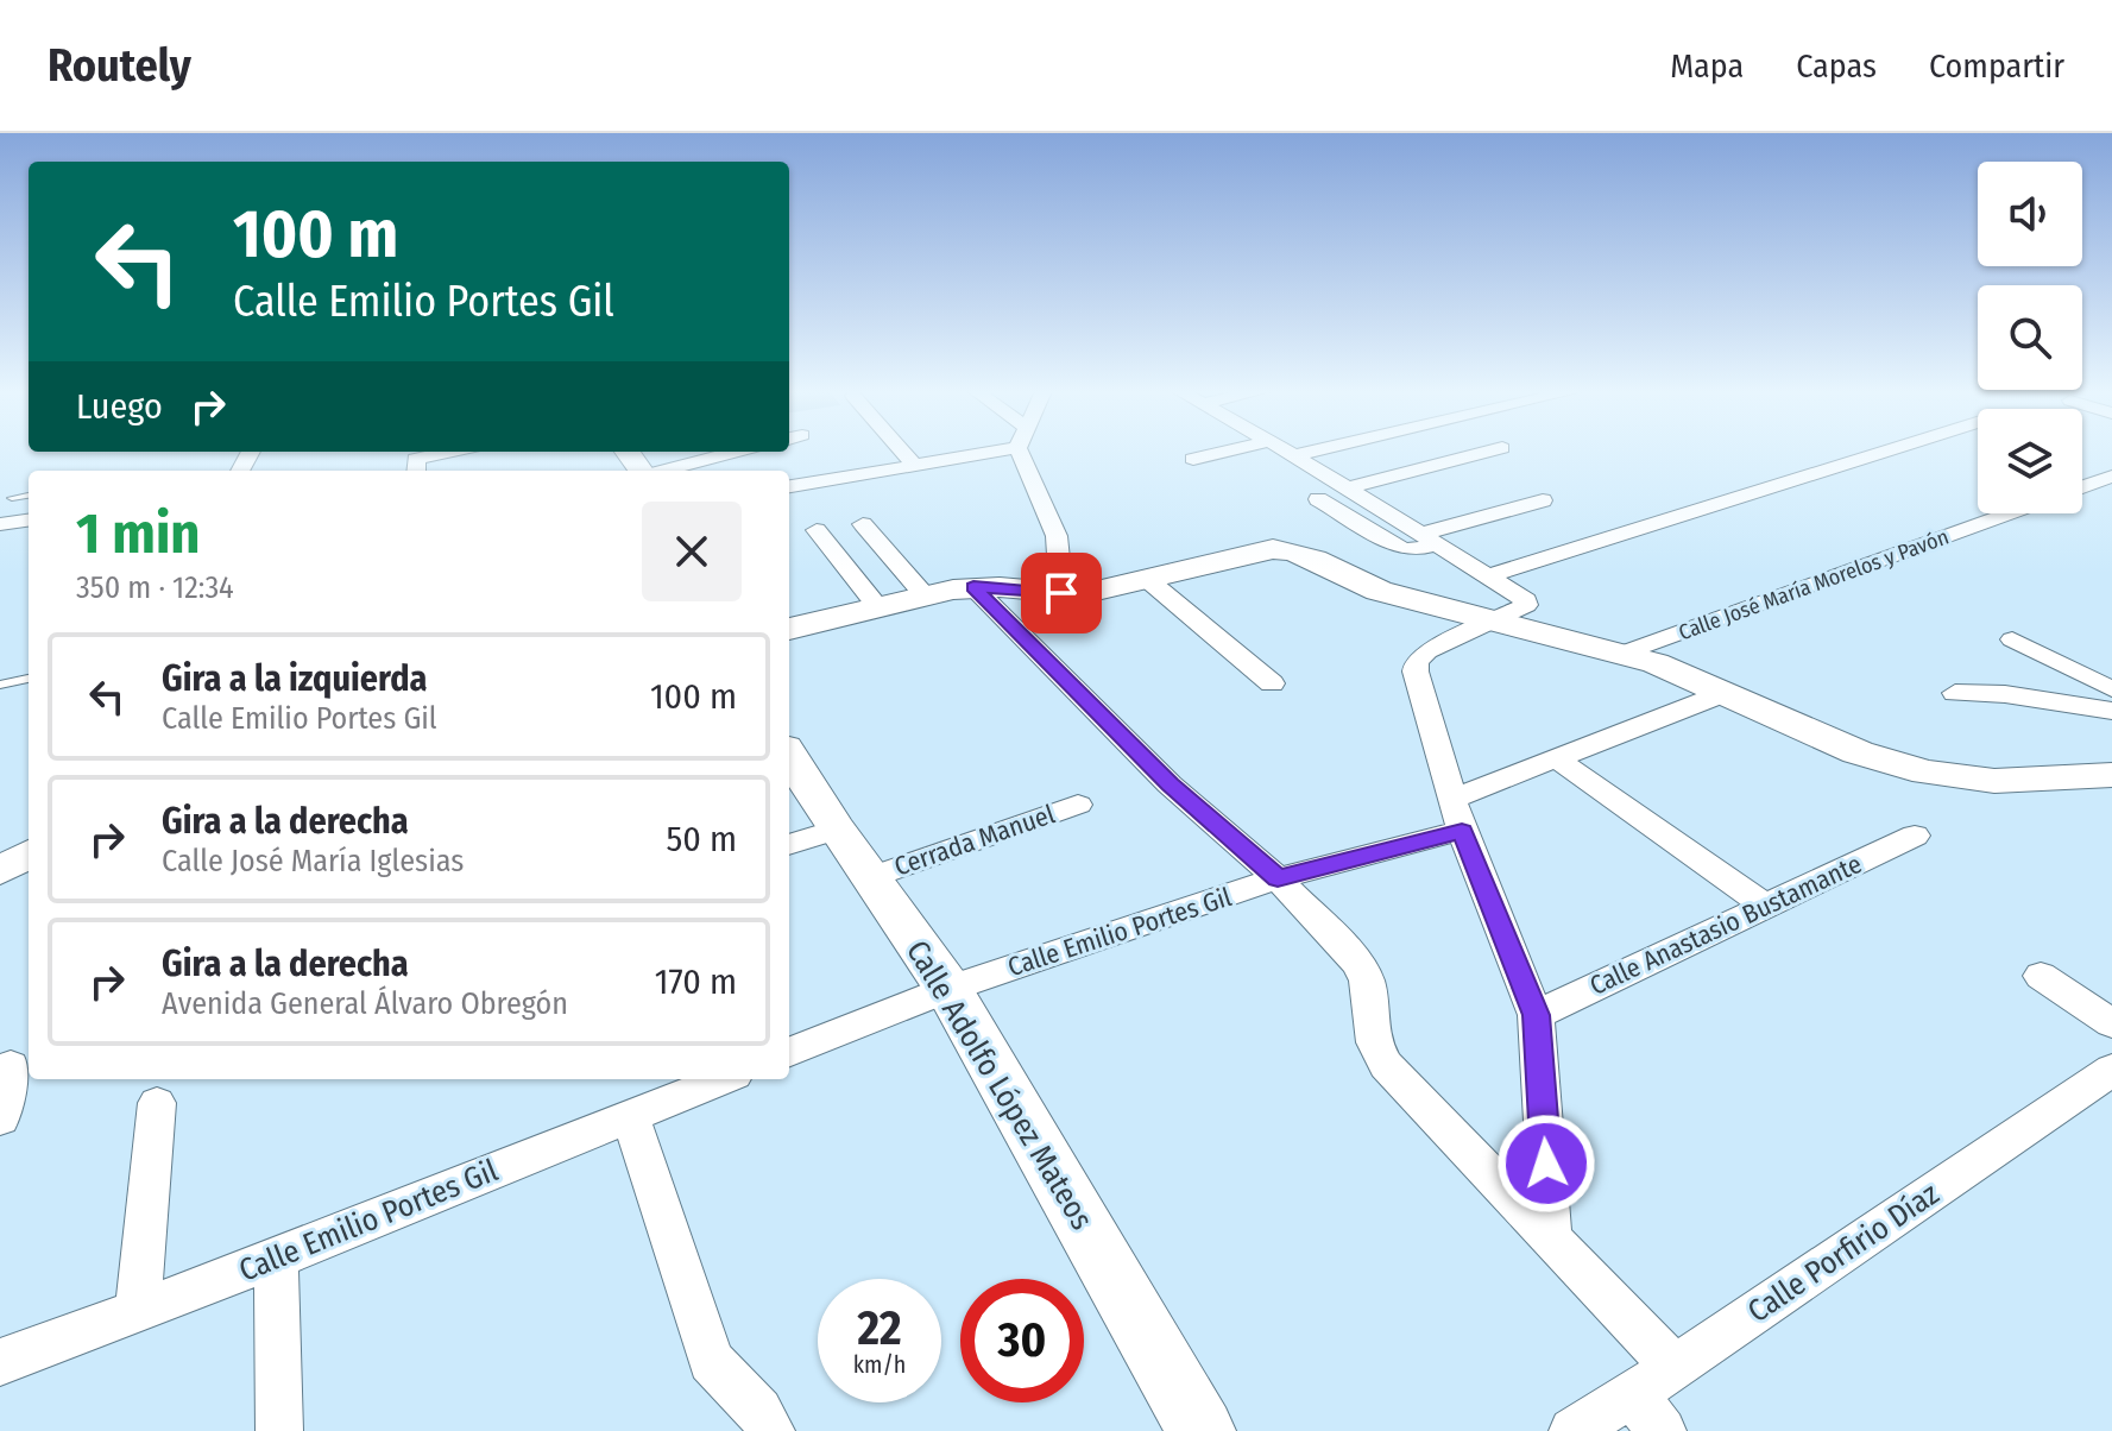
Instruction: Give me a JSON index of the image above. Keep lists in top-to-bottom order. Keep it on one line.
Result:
{"streets":{"main road":["Calle Adolfo López Mateos"],"street":["Calle José María Morelos y Pavón","Cerrada Manuel","Calle Anastasio Bustamante","Calle Emilio Portes Gil","Calle Porfirio Díaz"]},"crossings":[["Cerrada Manuel","Calle Adolfo López Mateos"],["Calle Emilio Portes Gil","Calle Adolfo López Mateos"]],"page":{"header":"Routely","nav":["Mapa","Capas","Compartir"],"turn":["100 m","Calle Emilio Portes Gil"],"then":"Luego","heading":["1 min","350 m · 12:34"],"list":[{"name":"Gira a la izquierda","note":"Calle Emilio Portes Gil","value":"100 m"},{"name":"Gira a la derecha","note":"Calle José María Iglesias","value":"50 m"},{"name":"Gira a la derecha","note":"Avenida General Álvaro Obregón","value":"170 m"}],"speed":"22 km/h","limit":"30"}}
